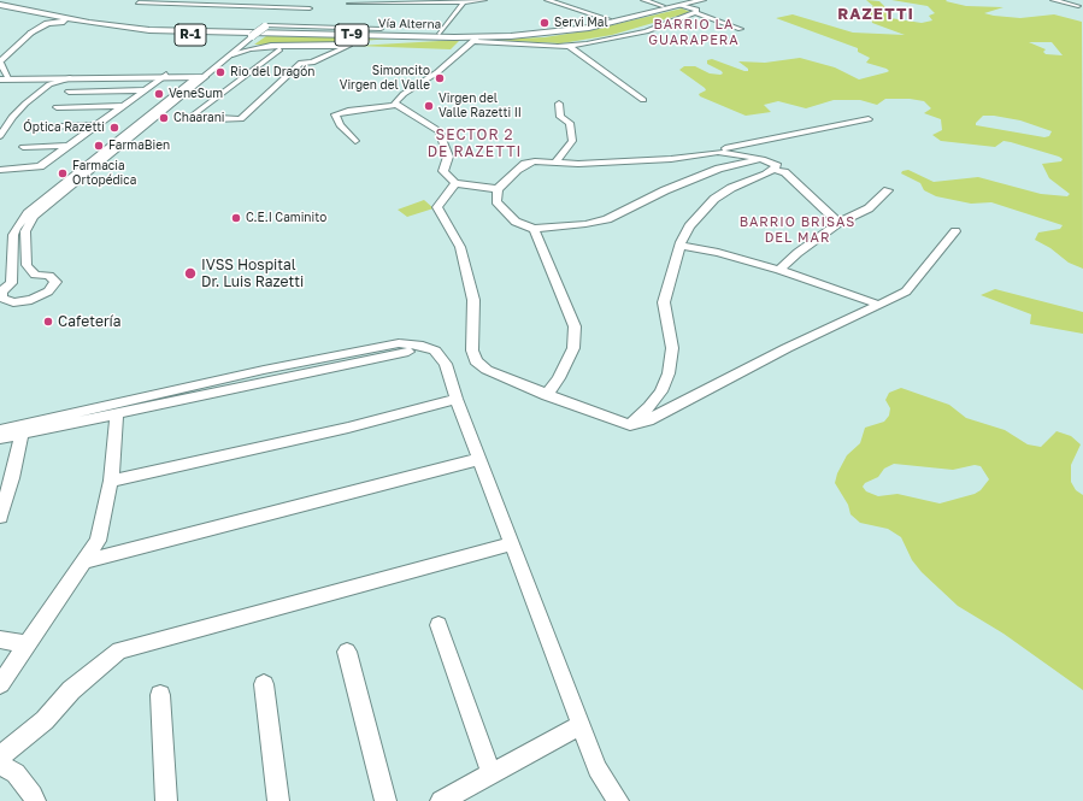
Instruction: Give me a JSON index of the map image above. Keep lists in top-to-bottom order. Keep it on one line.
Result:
{"streets":{"highway":["Vía Alterna","R-1","T-9"]},"crossings":[["Vía Alterna","R-1"],["Vía Alterna","T-9"],["R-1","T-9"]],"districts":["RAZETTI","BARRIO LA GUARAPERA","SECTOR 2 DE RAZETTI","BARRIO BRISAS DEL MAR"],"places":["Servi Mal","Rio del Dragón","Simoncito Virgen del Valle","VeneSum","Virgen del Valle Razetti II","Chaarani","Óptica Razetti","FarmaBien","Farmacia Ortopédica","C.E.I Caminito","IVSS Hospital Dr. Luis Razetti","Cafetería"]}
